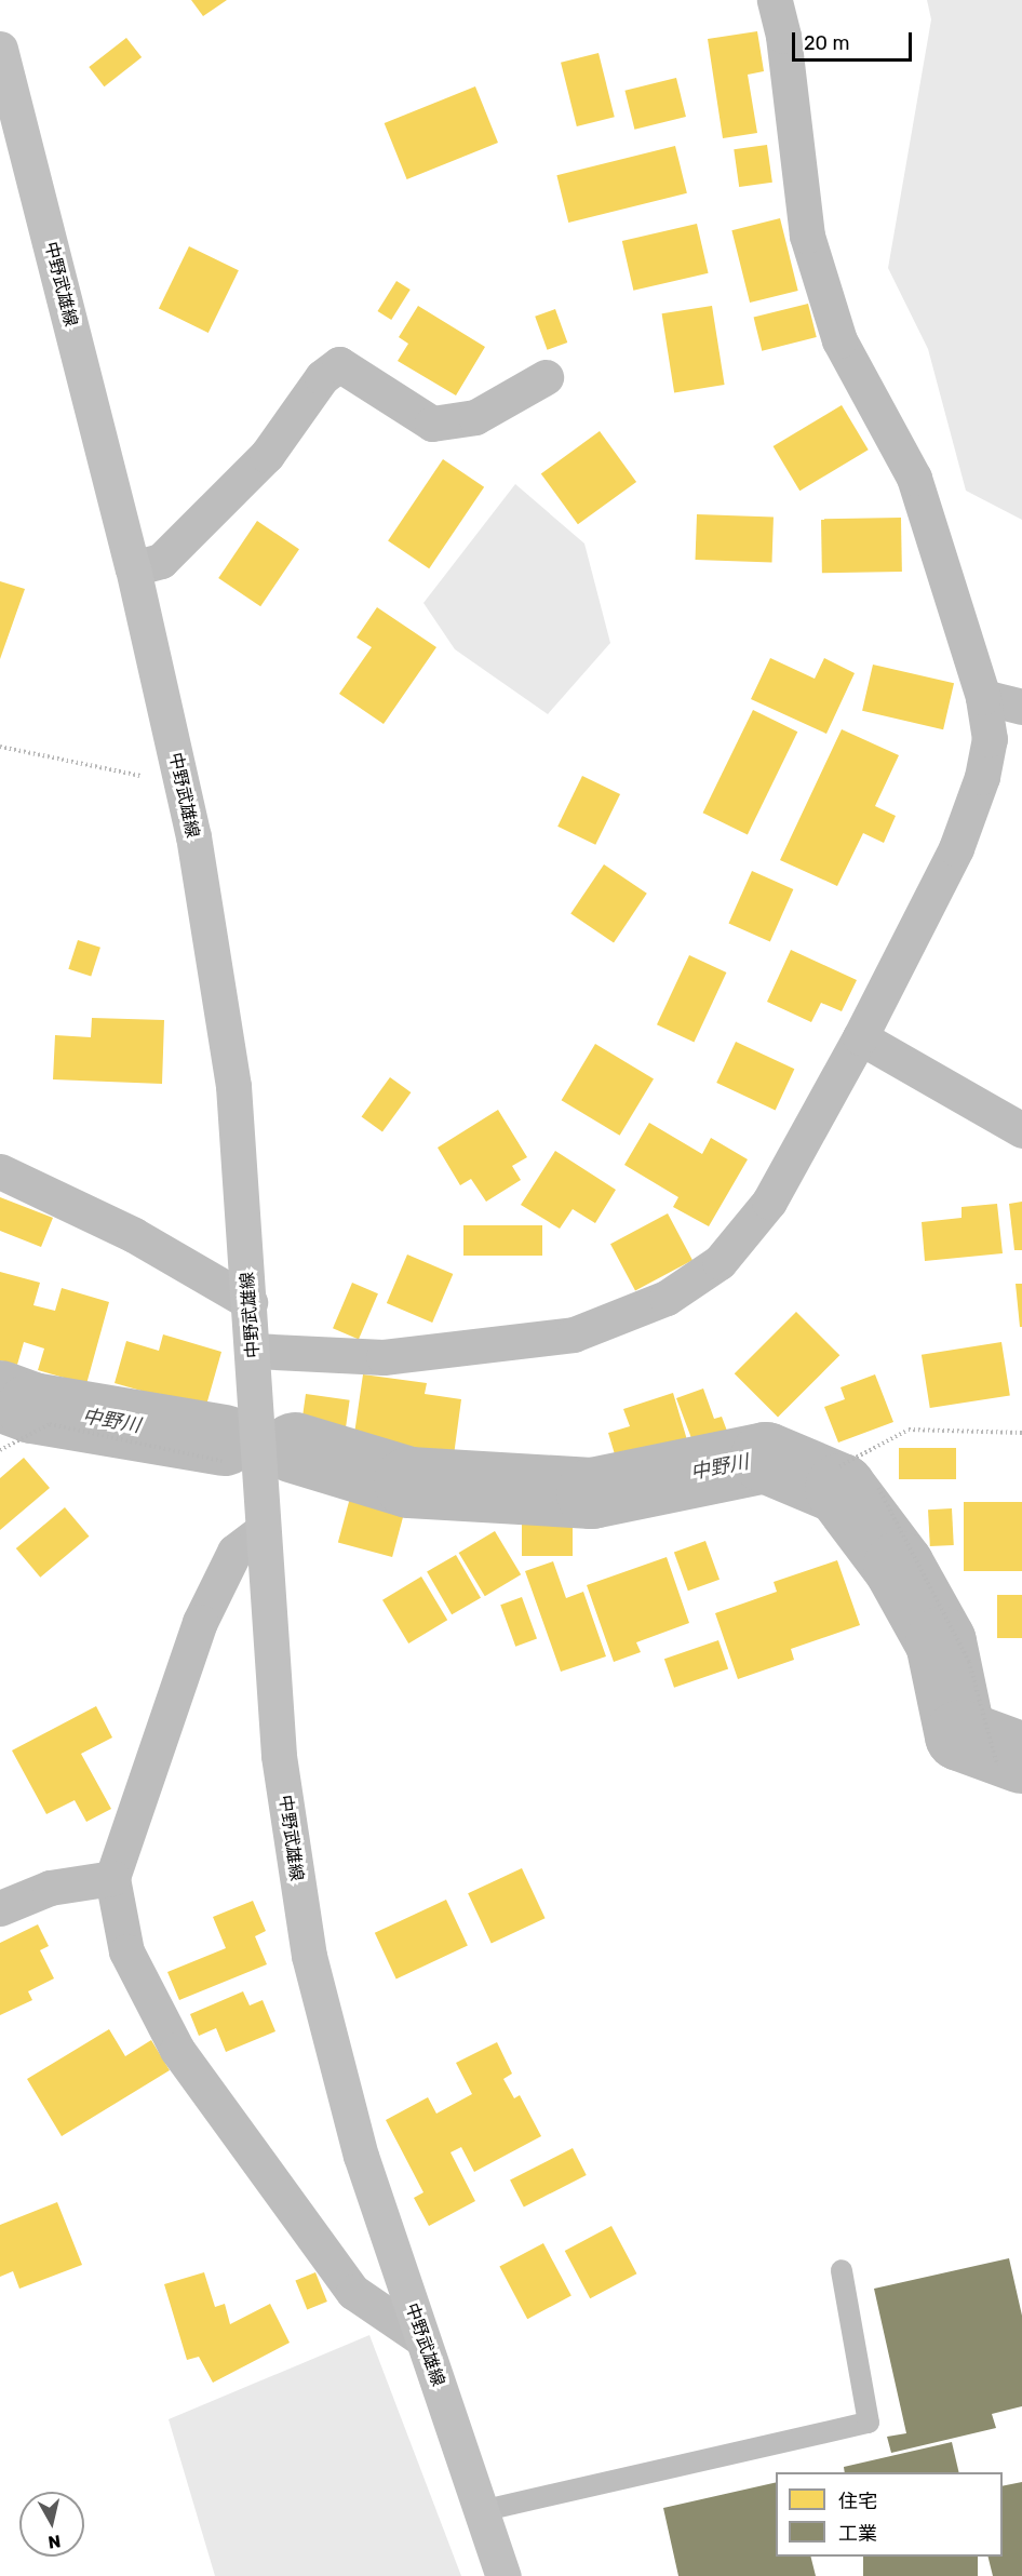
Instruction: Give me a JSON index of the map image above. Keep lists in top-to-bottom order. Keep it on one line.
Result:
{"streets":{"main road":["中野武雄線"]},"water":["中野川"],"legend":["住宅","工業"],"scale_bar":"20 m","north":"bottom"}
